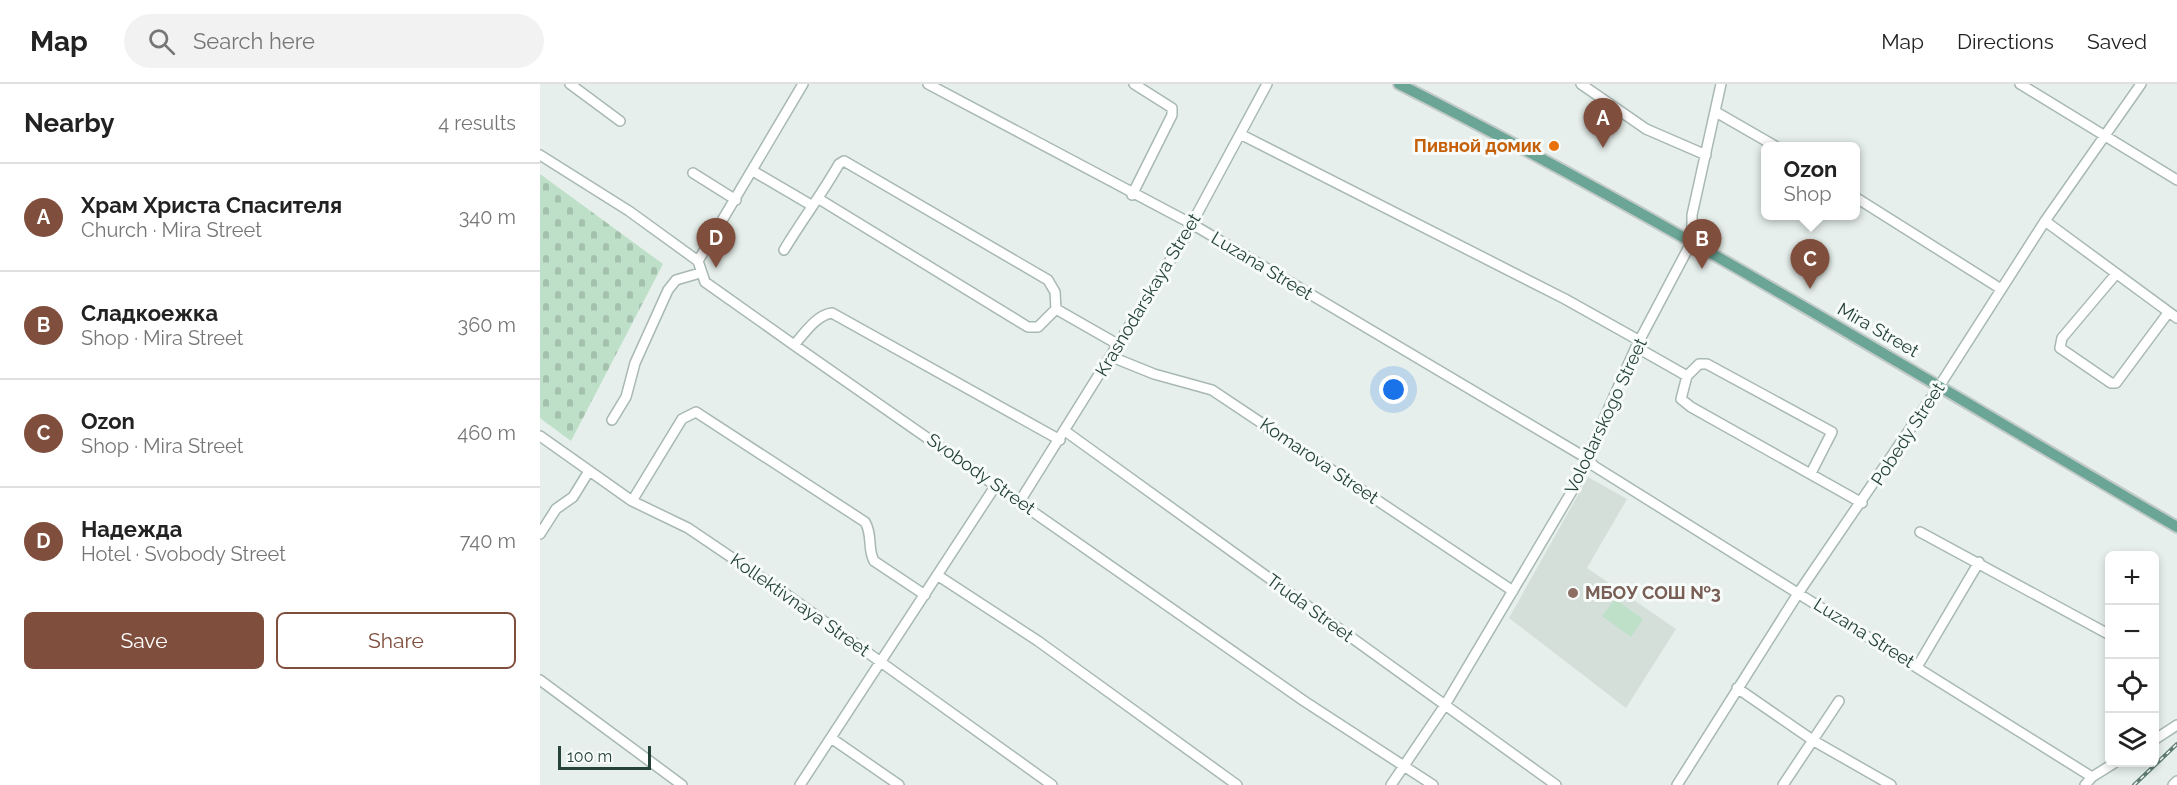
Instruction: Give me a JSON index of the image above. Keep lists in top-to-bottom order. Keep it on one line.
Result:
{"streets":{"main road":["Mira Street"],"street":["Luzana Street","Krasnodarskaya Street","Volodarskogo Street","Pobedy Street","Komarova Street","Svobody Street","Kollektivnaya Street","Truda Street"]},"crossings":[["Luzana Street","Krasnodarskaya Street"],["Luzana Street","Volodarskogo Street"],["Luzana Street","Pobedy Street"],["Krasnodarskaya Street","Komarova Street"],["Krasnodarskaya Street","Svobody Street"],["Krasnodarskaya Street","Truda Street"],["Mira Street","Volodarskogo Street"],["Mira Street","Pobedy Street"],["Volodarskogo Street","Komarova Street"],["Volodarskogo Street","Svobody Street"],["Volodarskogo Street","Truda Street"],["Svobody Street","Truda Street"]],"places":["Пивной домик","МБОУ СОШ №3"],"scale_bar":"100 m","page":{"header":"Map","search":"Search here","nav":["Map","Directions","Saved"],"heading":["Nearby","4 results"],"pins":["A","D","B","C"],"popup":["Ozon","Shop"],"list":[{"mark":"A","name":"Храм Христа Спасителя","note":"Church · Mira Street","value":"340 m"},{"mark":"B","name":"Сладкоежка","note":"Shop · Mira Street","value":"360 m"},{"mark":"C","name":"Ozon","note":"Shop · Mira Street","value":"460 m"},{"mark":"D","name":"Надежда","note":"Hotel · Svobody Street","value":"740 m"}],"map_buttons":["+","−"],"buttons":["Save","Share"],"scale":"100 m"}}
